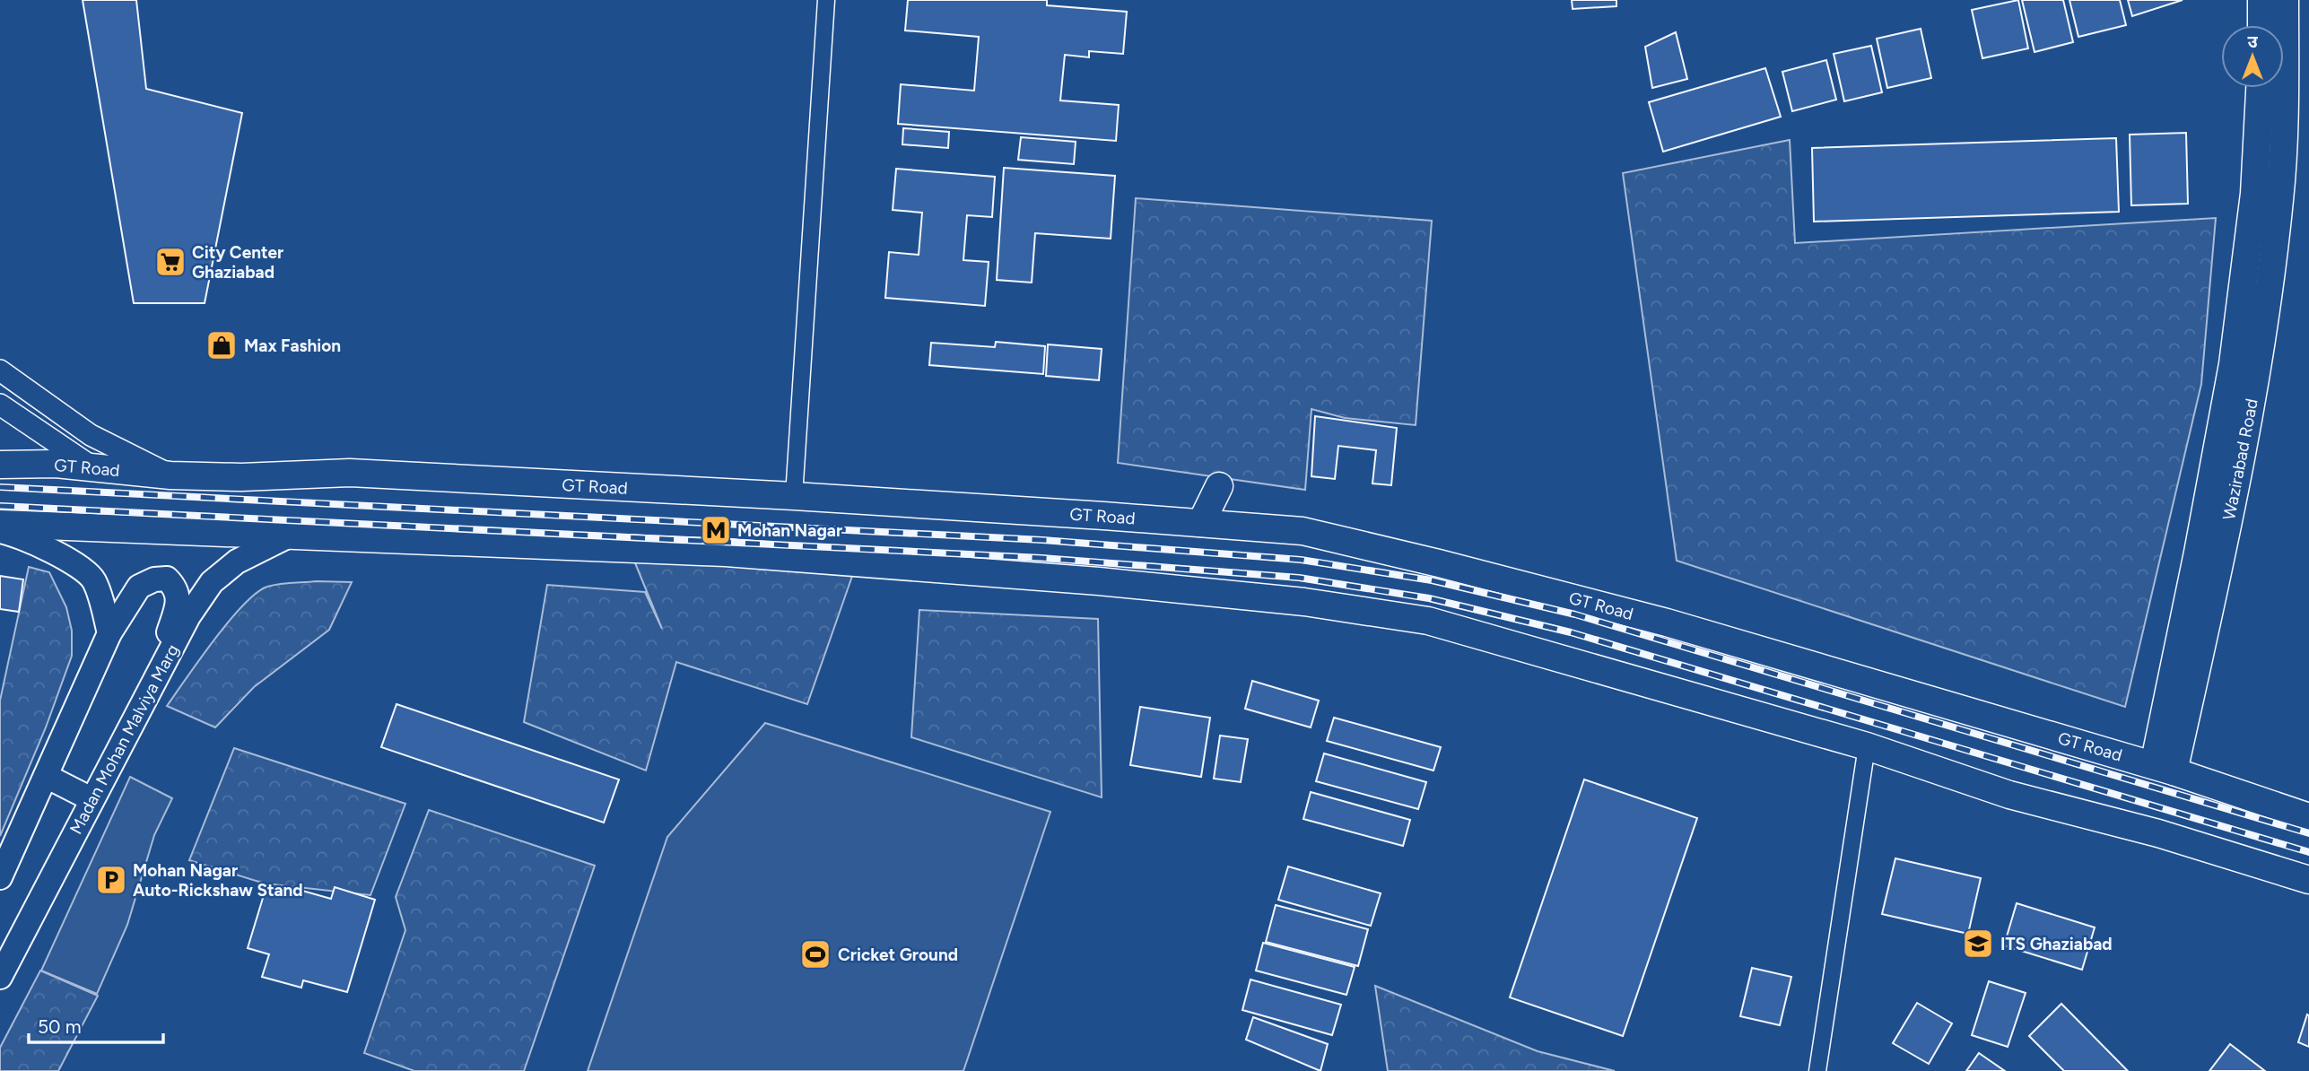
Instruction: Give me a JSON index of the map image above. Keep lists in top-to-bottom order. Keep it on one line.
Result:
{"streets":{"highway":["Wazirabad Road","GT Road"],"main road":["Madan Mohan Malviya Marg"]},"crossings":[["Wazirabad Road","GT Road"]],"places":{"supermarket":["City Center Ghaziabad"],"shop":["Max Fashion"],"metro station":["Mohan Nagar"],"parking":["Mohan Nagar Auto-Rickshaw Stand"],"school or university":["ITS Ghaziabad"],"sports":["Cricket Ground"]},"scale_bar":"50 m","north":"top"}
